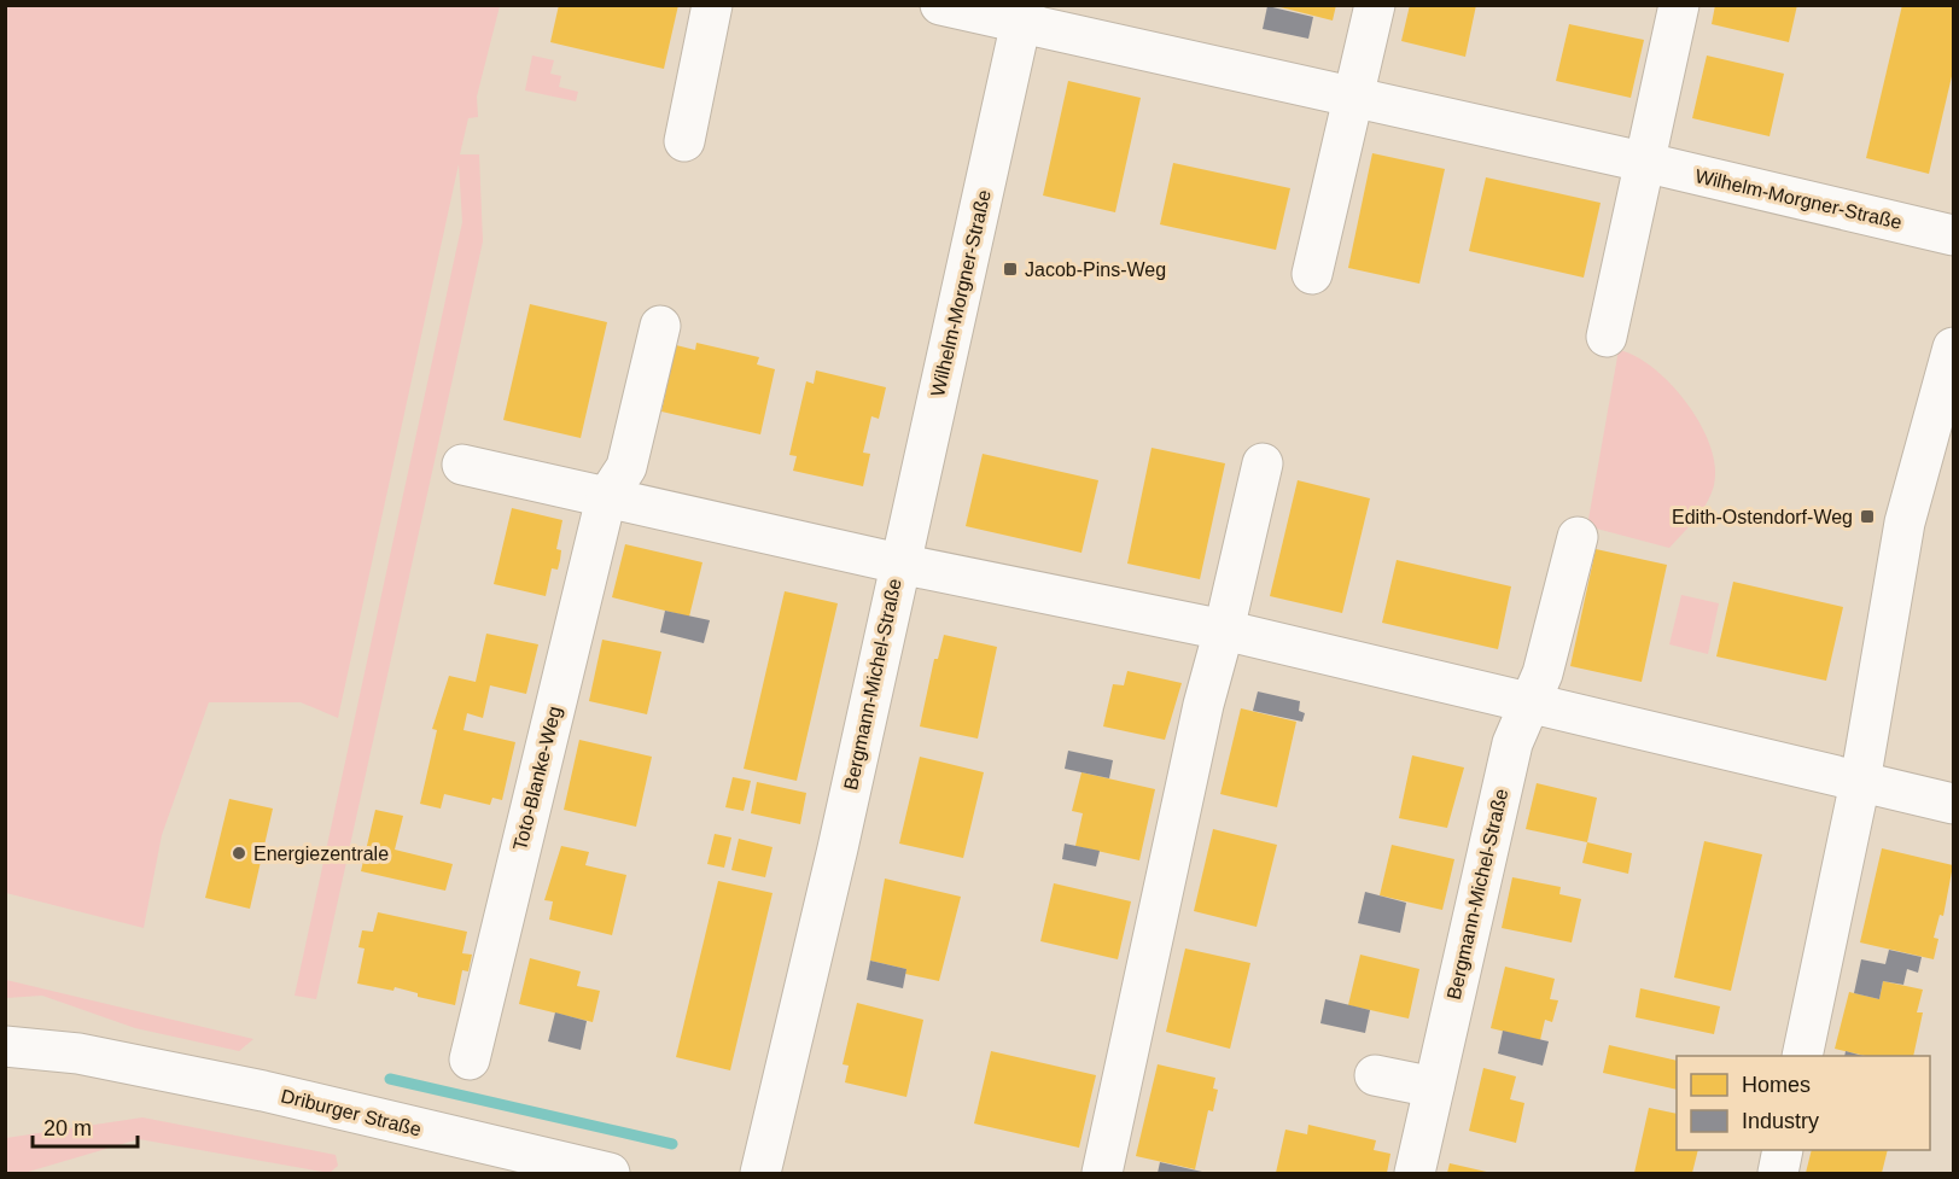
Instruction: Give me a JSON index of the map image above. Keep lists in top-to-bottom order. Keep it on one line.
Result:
{"streets":{"street":["Wilhelm-Morgner-Straße","Bergmann-Michel-Straße","Toto-Blanke-Weg","Driburger Straße"]},"crossings":[["Wilhelm-Morgner-Straße","Bergmann-Michel-Straße"]],"places":{"transit":["Jacob-Pins-Weg","Edith-Ostendorf-Weg"],"other":["Energiezentrale"]},"legend":["Homes","Industry"],"scale_bar":"20 m"}
